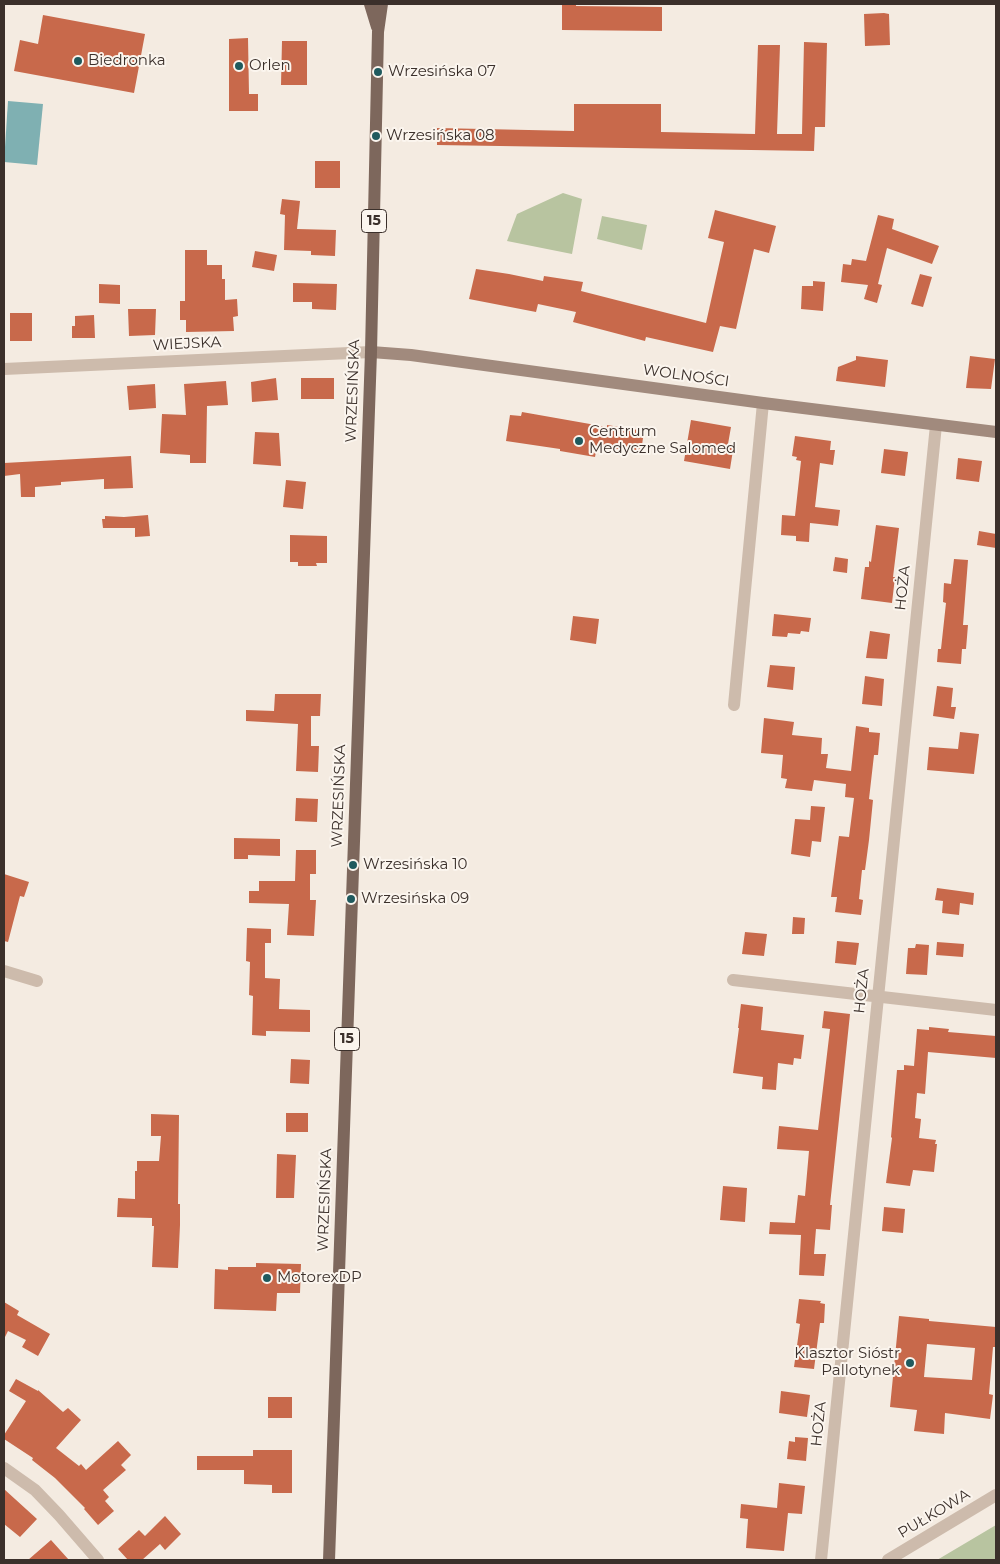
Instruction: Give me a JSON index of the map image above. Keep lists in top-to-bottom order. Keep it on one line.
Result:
{"streets":{"main road":["15","WRZESIŃSKA"],"street":["WIEJSKA","WOLNOŚCI","HOŻA","PUŁKOWA"]},"crossings":[["WIEJSKA","WOLNOŚCI"],["WIEJSKA","WRZESIŃSKA"],["WOLNOŚCI","WRZESIŃSKA"],["WOLNOŚCI","HOŻA"]],"places":["Biedronka","Orlen","Wrzesińska 07","Wrzesińska 08","Centrum Medyczne Salomed","Wrzesińska 10","Wrzesińska 09","MotorexDP","Klasztor Sióstr Pallotynek"]}
